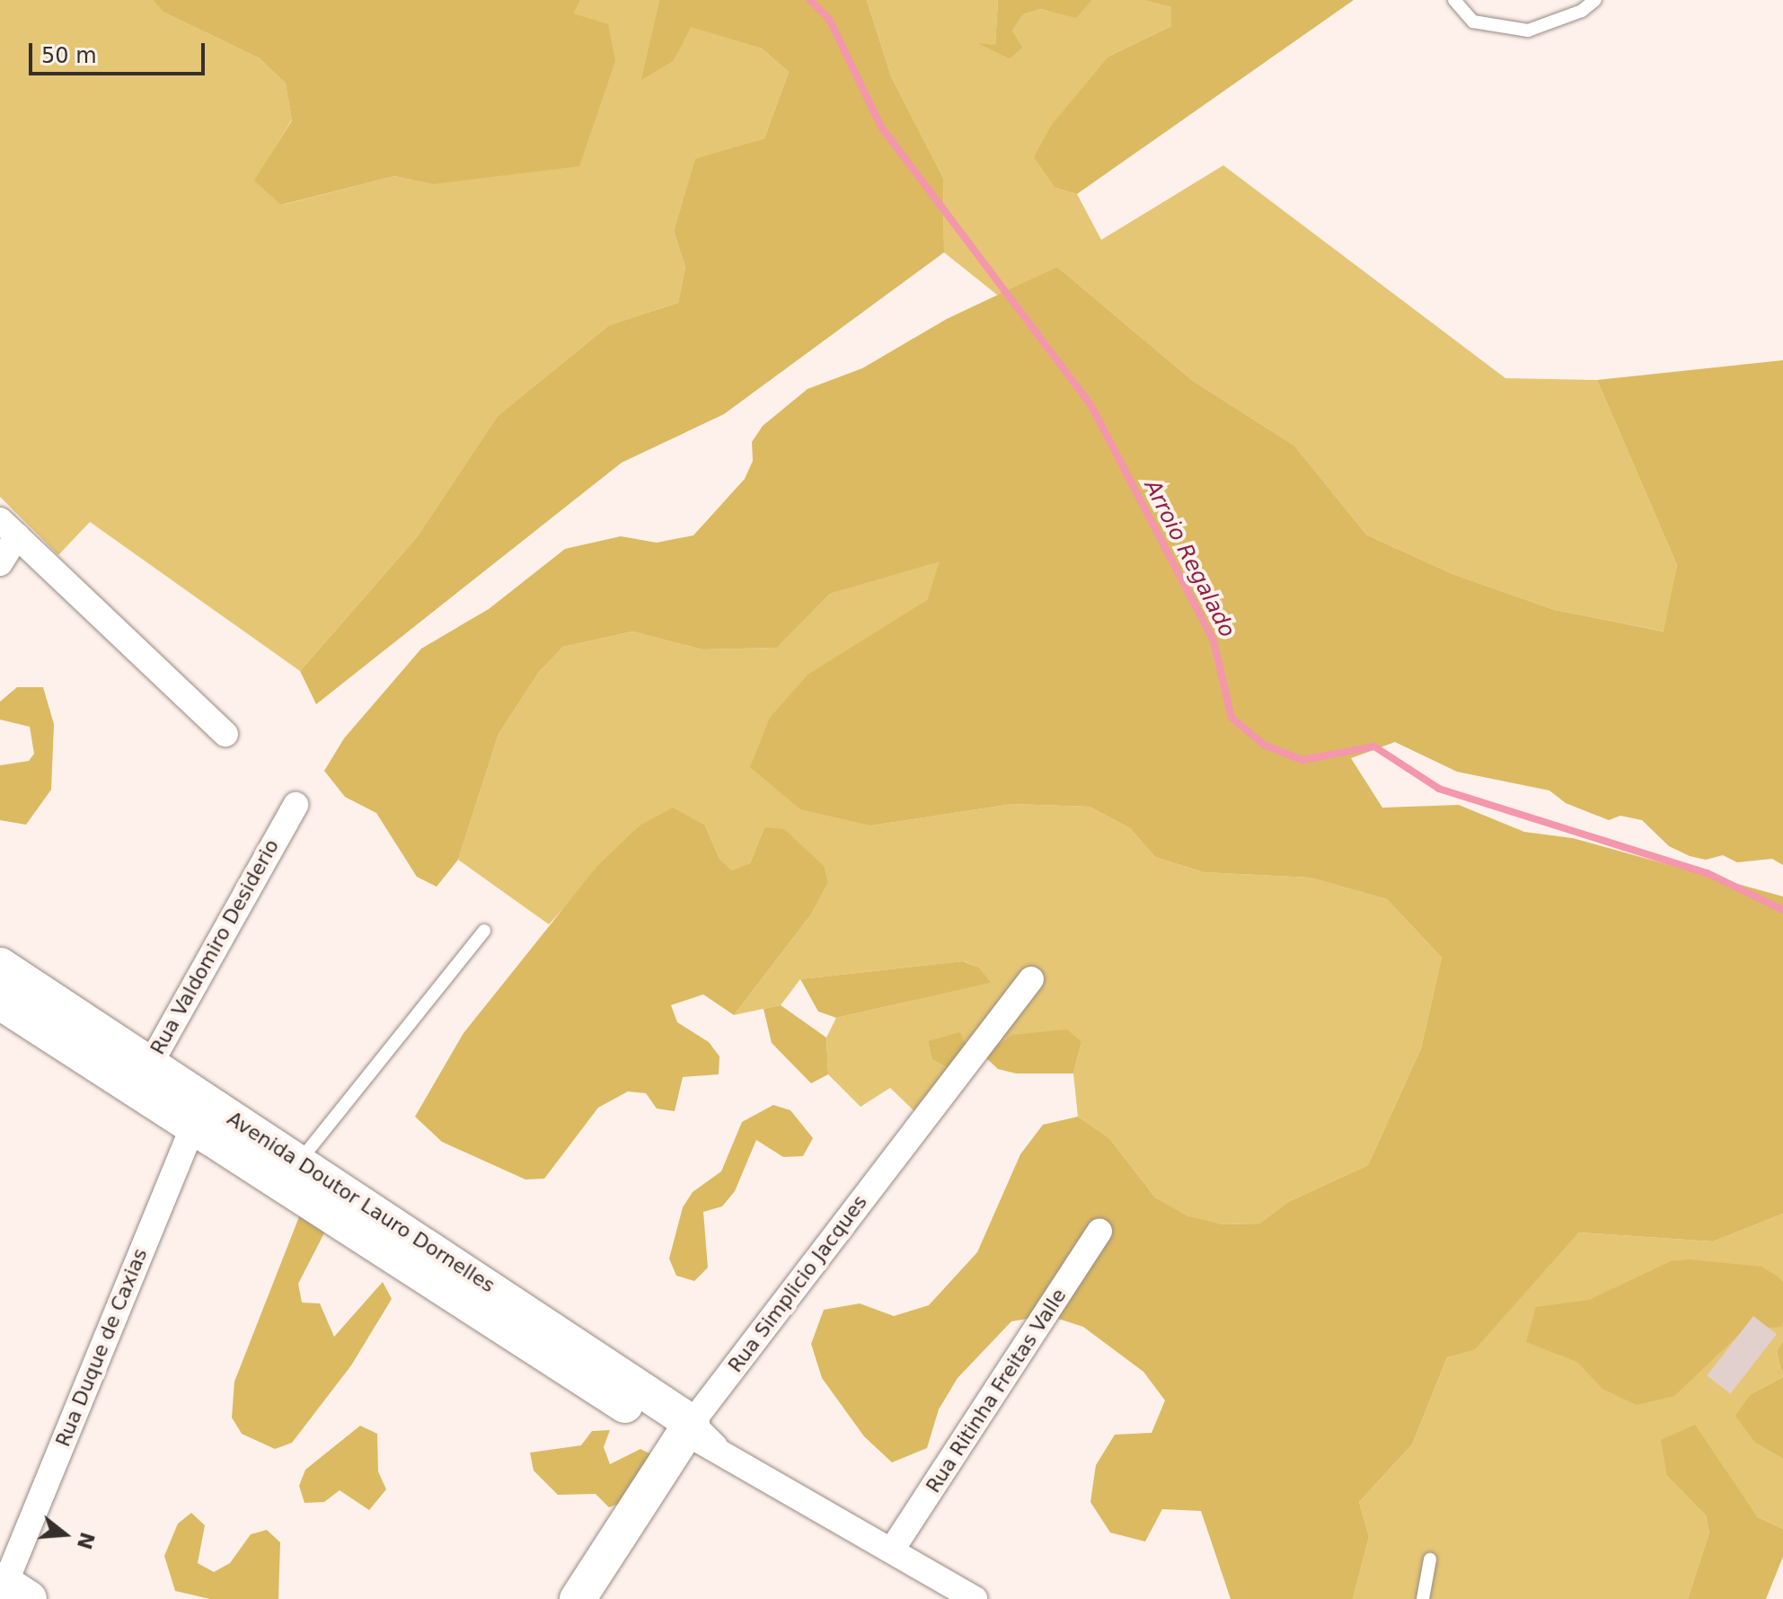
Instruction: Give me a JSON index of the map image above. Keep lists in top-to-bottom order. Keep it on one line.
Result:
{"streets":{"main road":["Avenida Doutor Lauro Dornelles","Rua Simplicio Jacques"],"street":["Rua Valdomiro Desiderio","Rua Duque de Caxias","Rua Ritinha Freitas Valle"]},"crossings":[["Rua Valdomiro Desiderio","Avenida Doutor Lauro Dornelles"],["Avenida Doutor Lauro Dornelles","Rua Simplicio Jacques"],["Avenida Doutor Lauro Dornelles","Rua Duque de Caxias"],["Avenida Doutor Lauro Dornelles","Rua Ritinha Freitas Valle"]],"water":["Arroio Regalado"],"scale_bar":"50 m","north":"right"}
